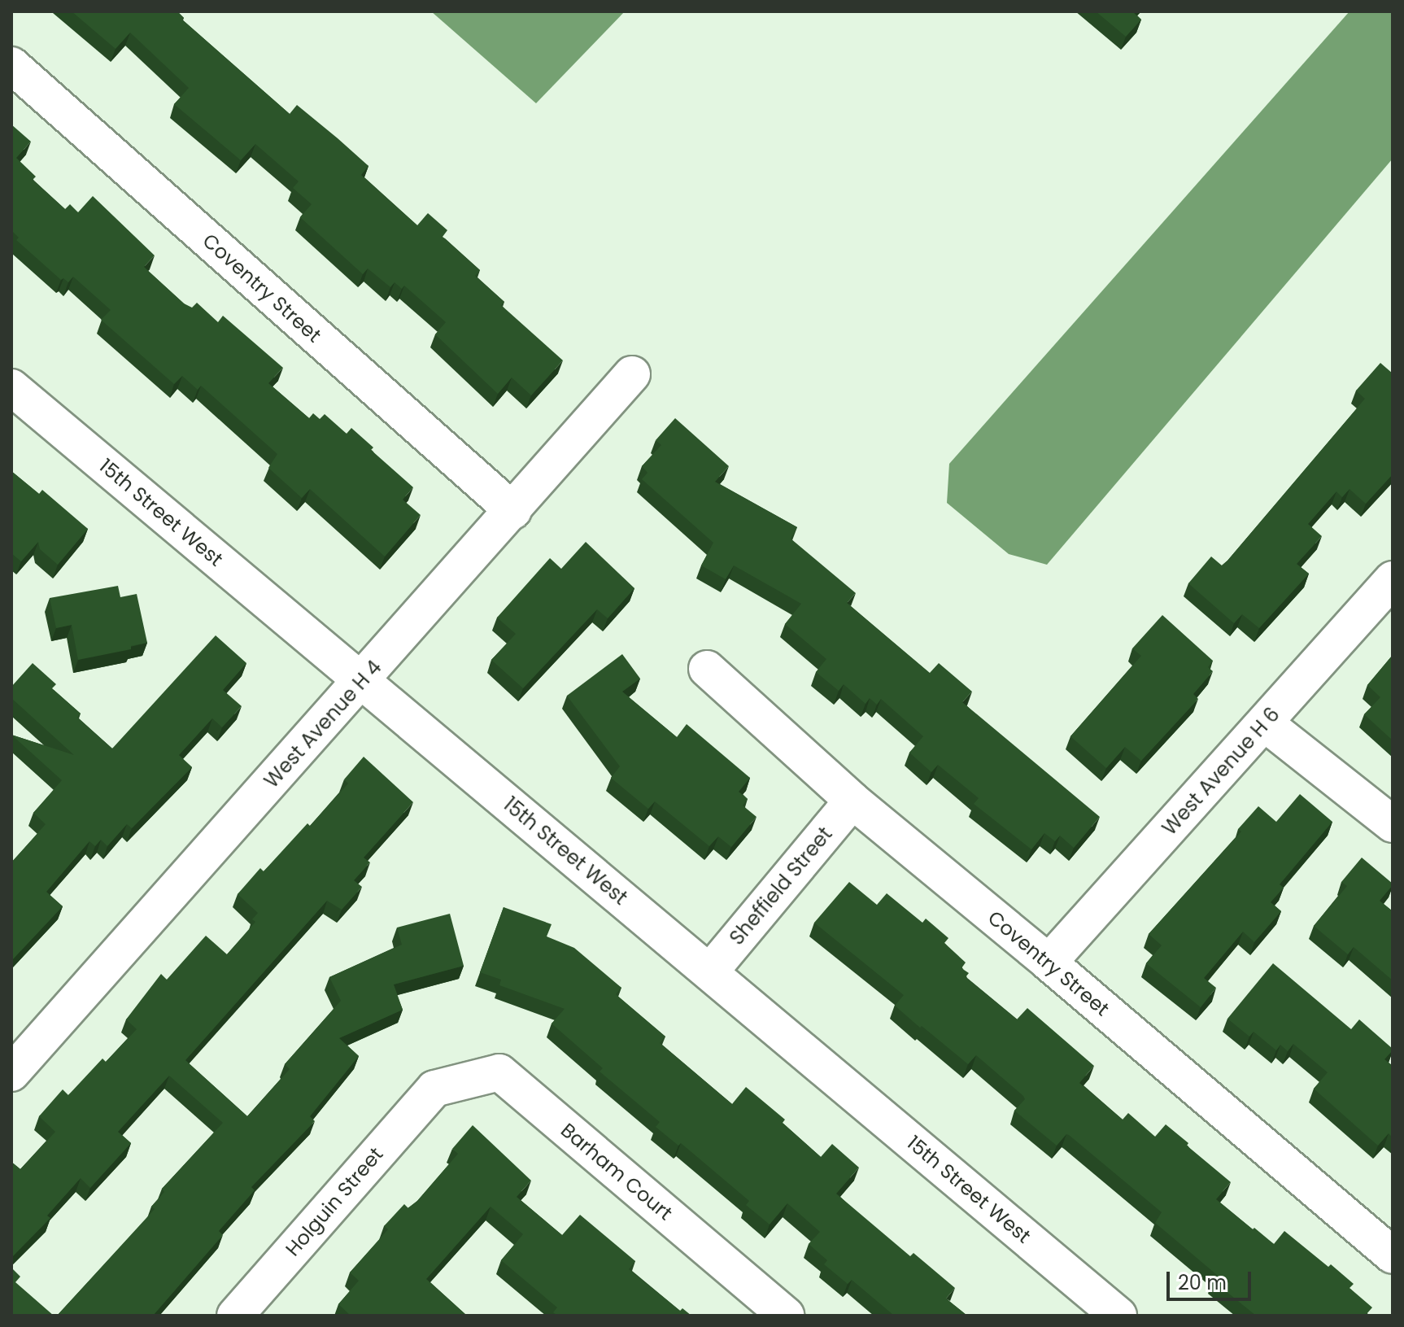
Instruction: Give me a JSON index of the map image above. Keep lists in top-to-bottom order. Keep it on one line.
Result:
{"streets":{"street":["Coventry Street","15th Street West","West Avenue H 4","West Avenue H 6","Sheffield Street","Barham Court","Holguin Street"]},"crossings":[["Coventry Street","West Avenue H 4"],["Coventry Street","West Avenue H 6"],["Coventry Street","Sheffield Street"],["15th Street West","West Avenue H 4"],["15th Street West","Sheffield Street"],["Barham Court","Holguin Street"]],"scale_bar":"20 m"}
